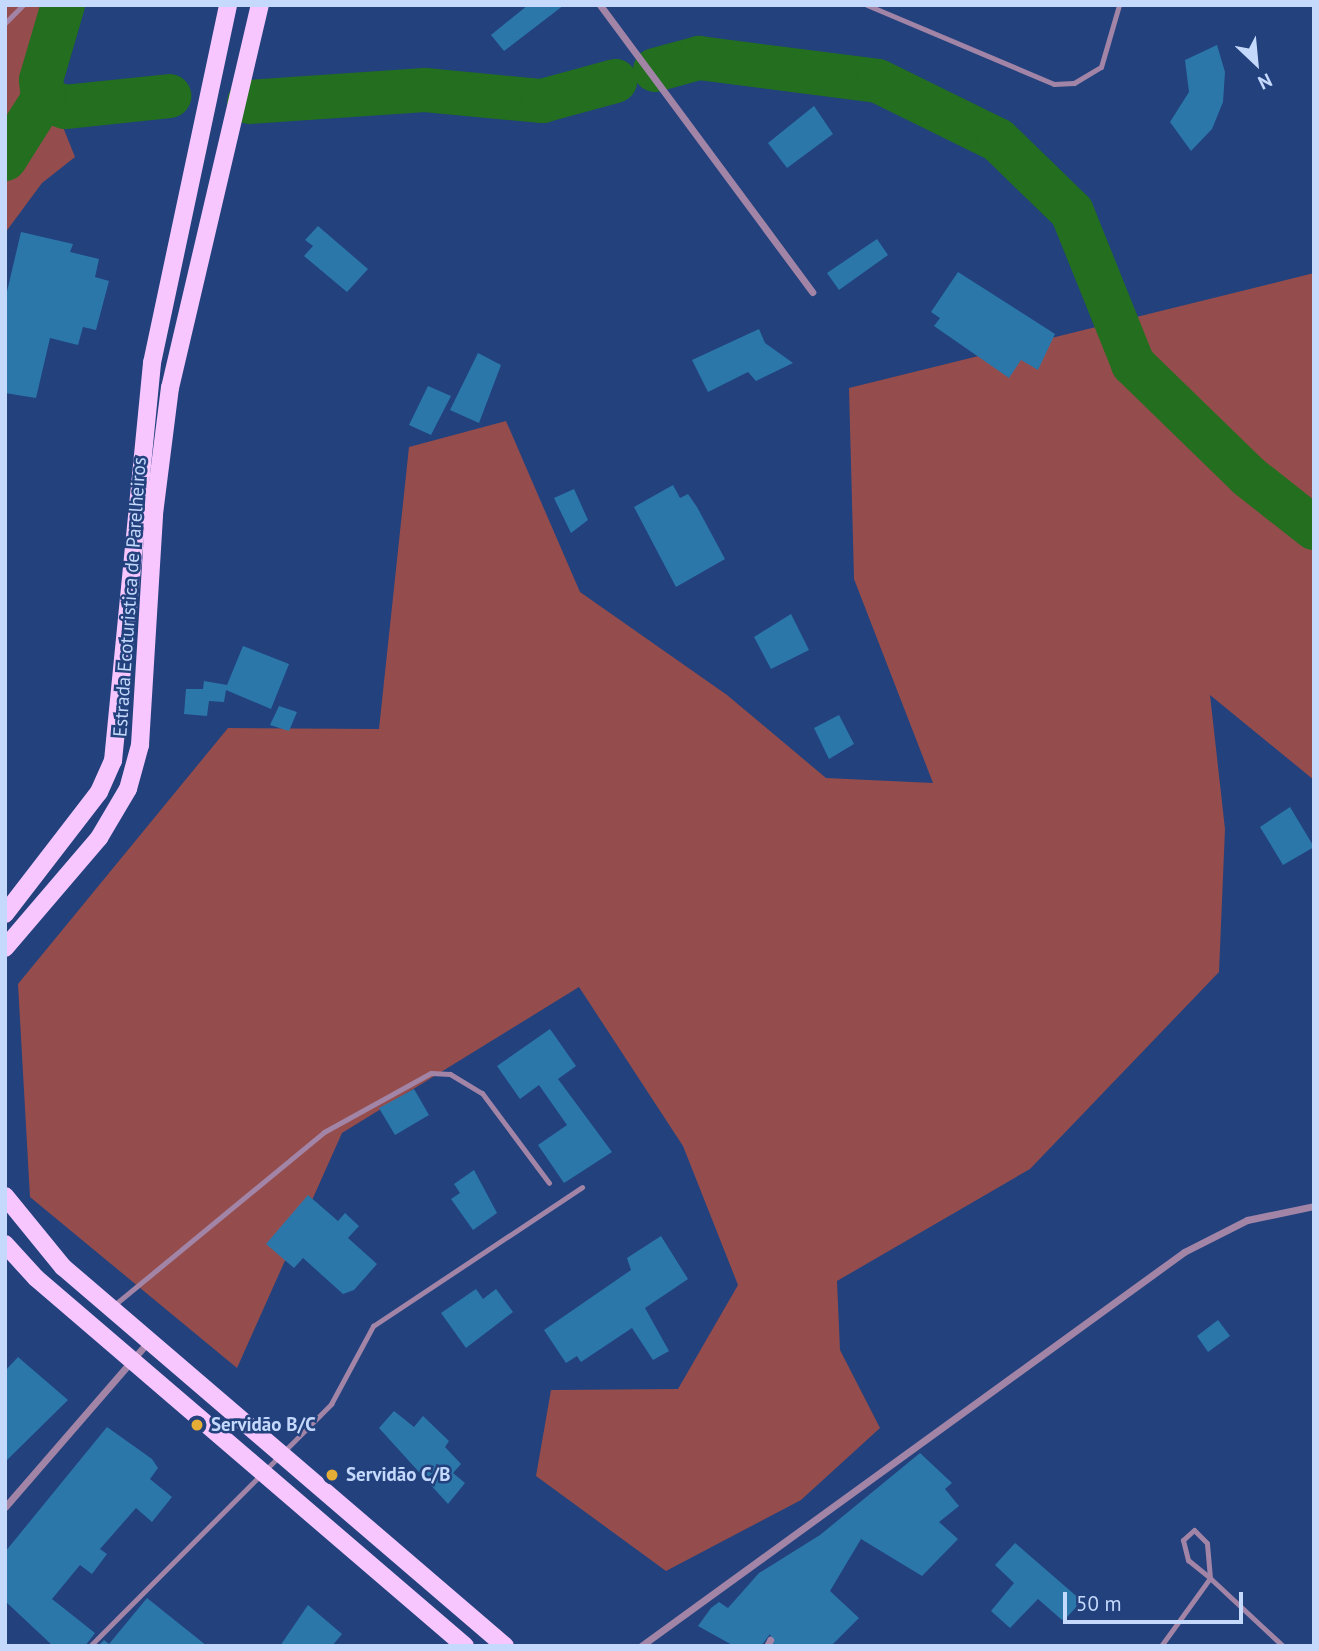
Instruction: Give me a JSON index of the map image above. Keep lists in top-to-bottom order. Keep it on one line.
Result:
{"streets":{"main road":["Estrada Ecoturistica de Parelheiros"]},"places":["Servidão B/C","Servidão C/B"],"scale_bar":"50 m","north":"bottom right"}
